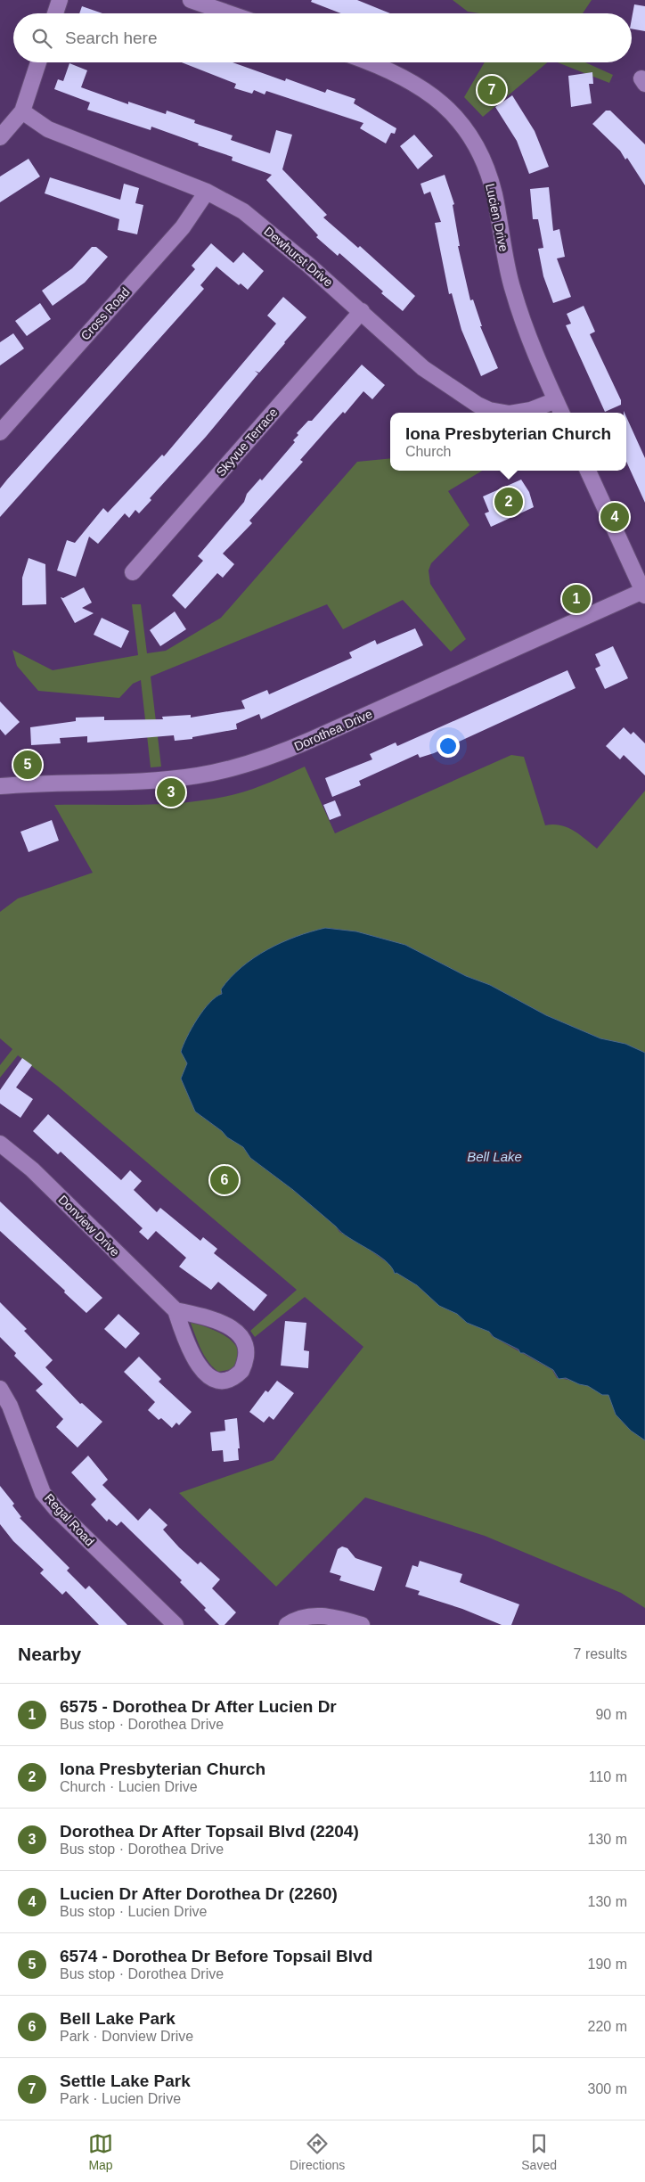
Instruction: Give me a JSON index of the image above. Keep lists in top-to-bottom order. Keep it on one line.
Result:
{"streets":{"street":["Lucien Drive","Dewhurst Drive","Cross Road","Skyvue Terrace","Dorothea Drive","Donview Drive","Regal Road"]},"crossings":[["Lucien Drive","Dewhurst Drive"],["Dewhurst Drive","Cross Road"],["Dewhurst Drive","Skyvue Terrace"]],"water":["Bell Lake"],"page":{"search":"Search here","pins":["7","2","4","1","5","3","6"],"popup":["Iona Presbyterian Church","Church"],"heading":["Nearby","7 results"],"list":[{"mark":"1","name":"6575 - Dorothea Dr After Lucien Dr","note":"Bus stop · Dorothea Drive","value":"90 m"},{"mark":"2","name":"Iona Presbyterian Church","note":"Church · Lucien Drive","value":"110 m"},{"mark":"3","name":"Dorothea Dr After Topsail Blvd (2204)","note":"Bus stop · Dorothea Drive","value":"130 m"},{"mark":"4","name":"Lucien Dr After Dorothea Dr (2260)","note":"Bus stop · Lucien Drive","value":"130 m"},{"mark":"5","name":"6574 - Dorothea Dr Before Topsail Blvd","note":"Bus stop · Dorothea Drive","value":"190 m"},{"mark":"6","name":"Bell Lake Park","note":"Park · Donview Drive","value":"220 m"},{"mark":"7","name":"Settle Lake Park","note":"Park · Lucien Drive","value":"300 m"}],"nav":["Map","Directions","Saved"]}}
